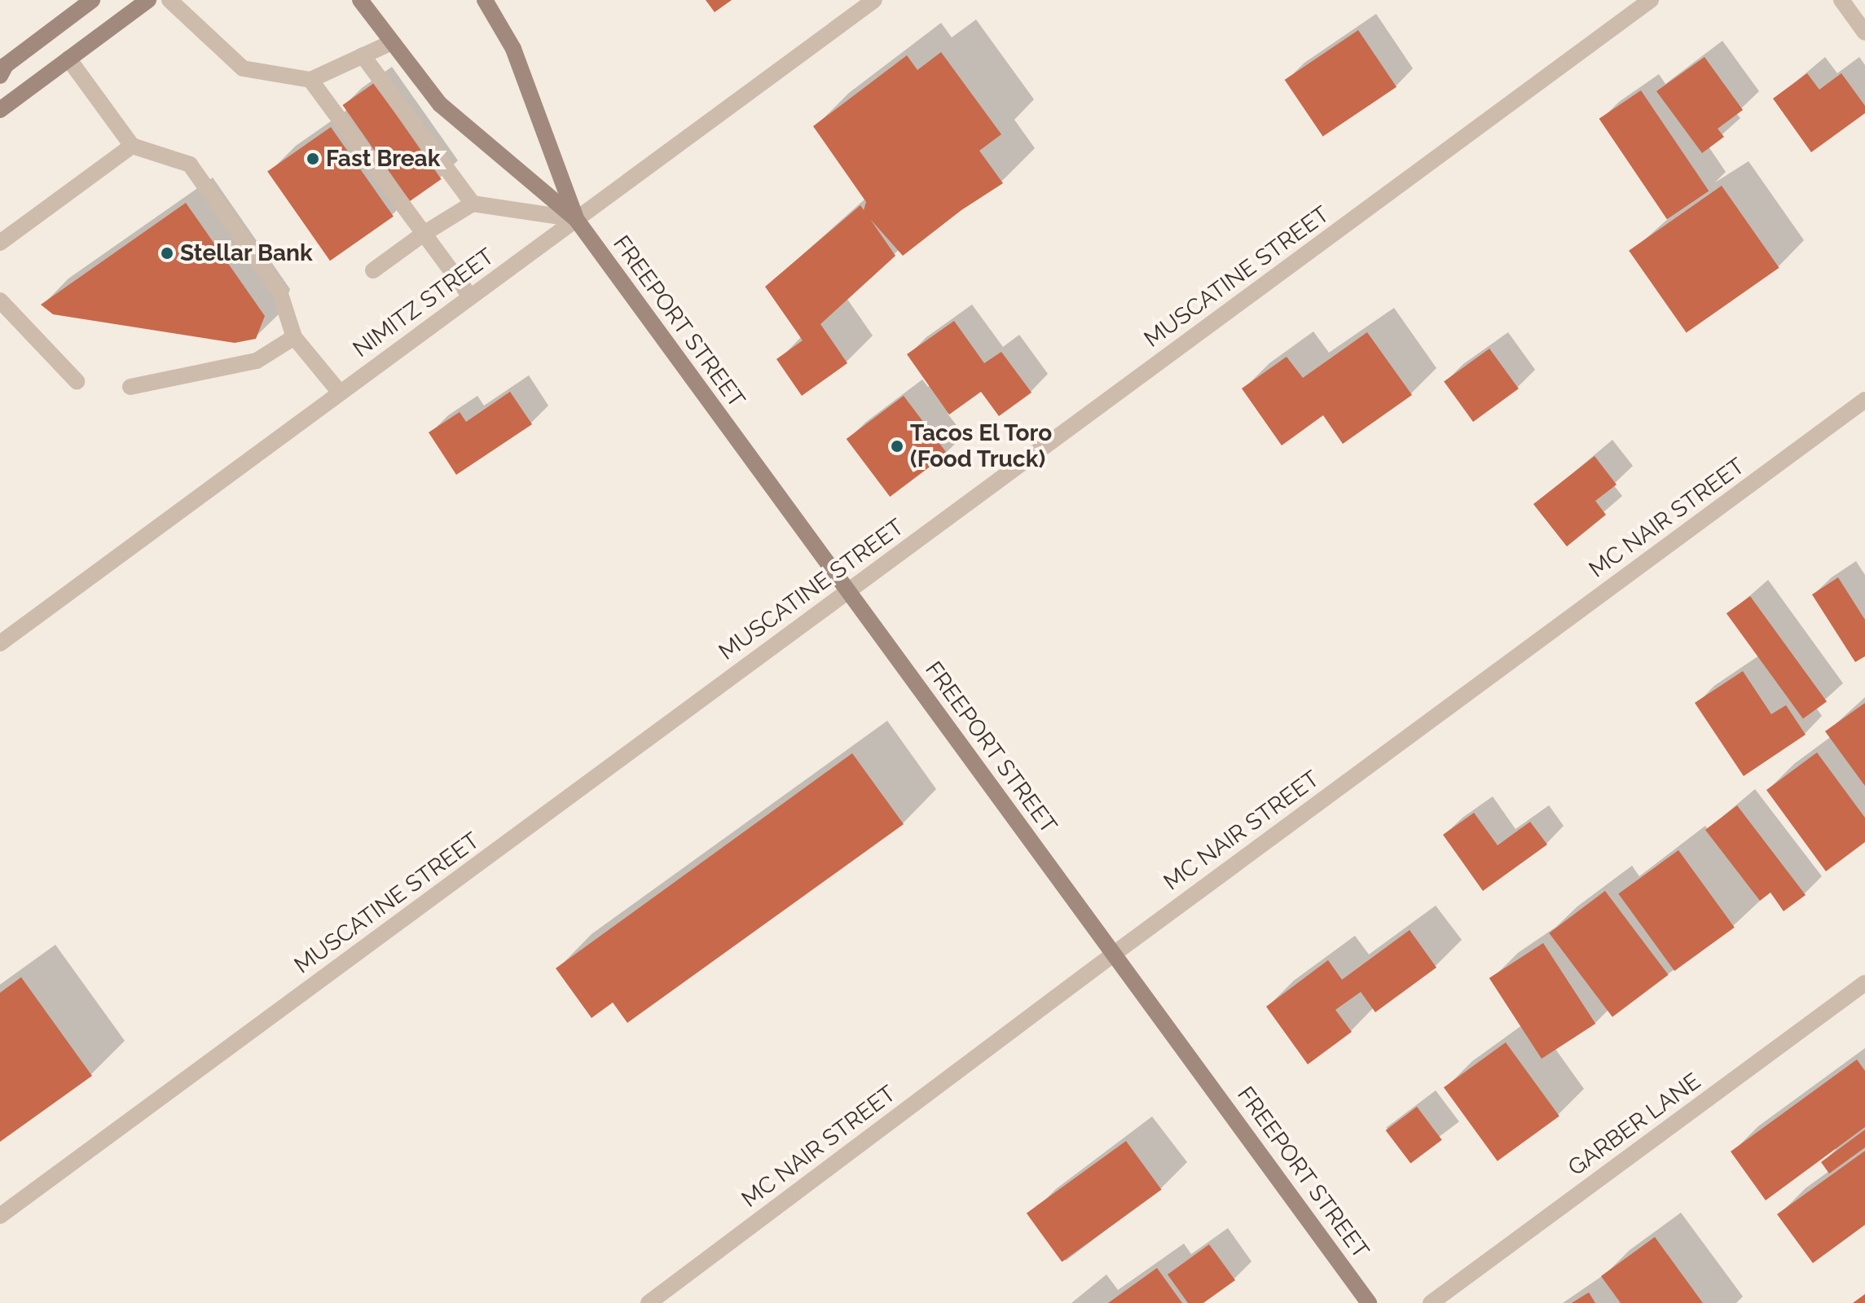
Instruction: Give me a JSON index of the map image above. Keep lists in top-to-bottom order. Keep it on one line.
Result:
{"streets":{"main road":["FREEPORT STREET"],"street":["MUSCATINE STREET","NIMITZ STREET","MC NAIR STREET","GARBER LANE"]},"crossings":[["MUSCATINE STREET","FREEPORT STREET"],["NIMITZ STREET","FREEPORT STREET"],["FREEPORT STREET","MC NAIR STREET"]],"places":["Fast Break","Stellar Bank","Tacos El Toro (Food Truck)"]}
